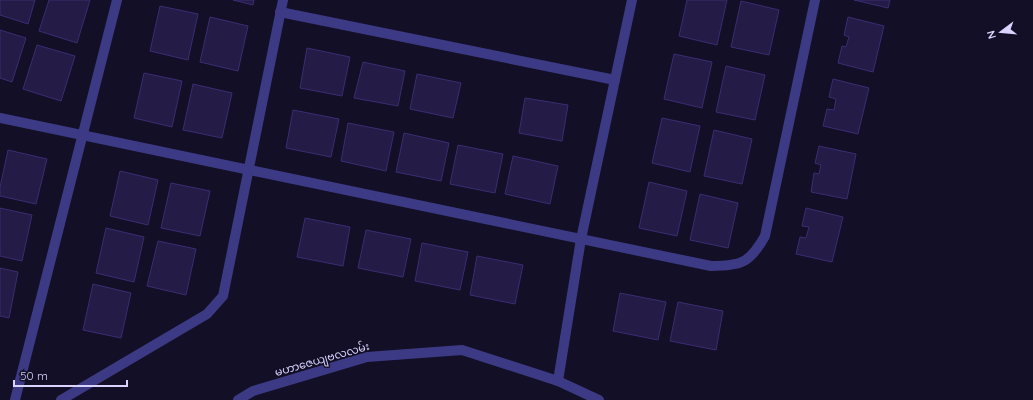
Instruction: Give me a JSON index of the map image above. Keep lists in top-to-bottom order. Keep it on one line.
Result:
{"streets":{"street":["မဟာဇေယျဗလလမ်း"]},"scale_bar":"50 m","north":"left"}
